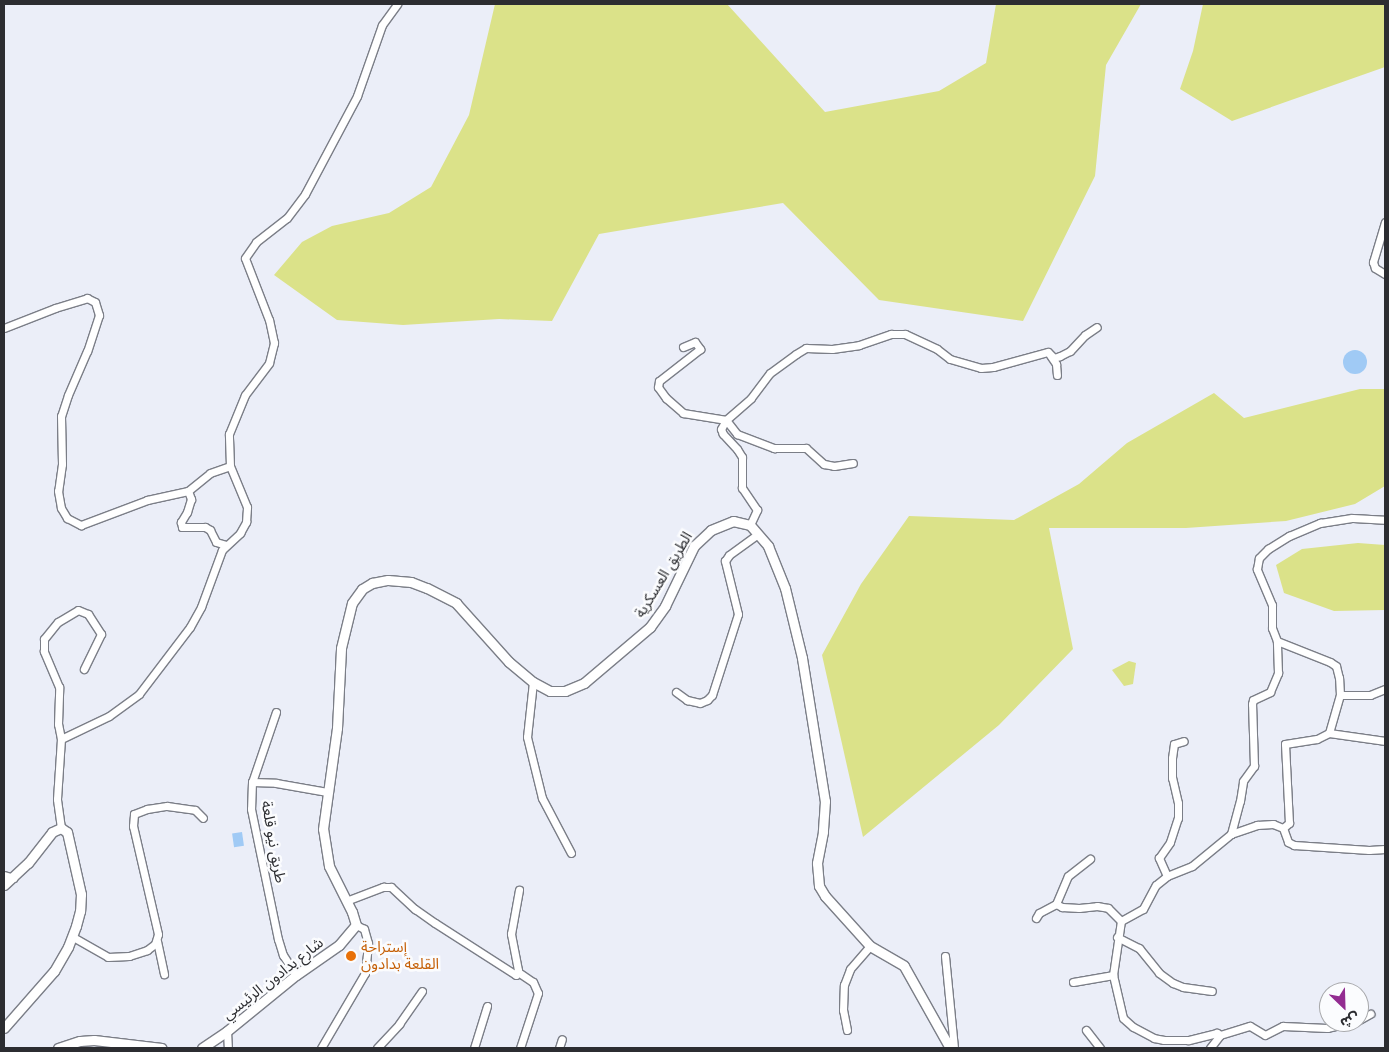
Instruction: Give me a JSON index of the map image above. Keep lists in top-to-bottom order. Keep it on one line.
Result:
{"streets":{"main road":["الطريق العسكرية","شارع بدادون الرئيسي"],"street":["طريق نيو قلعة"]},"crossings":[["الطريق العسكرية","شارع بدادون الرئيسي"],["طريق نيو قلعة","شارع بدادون الرئيسي"]],"places":["إستراحة القلعة بدادون"],"north":"bottom right"}
